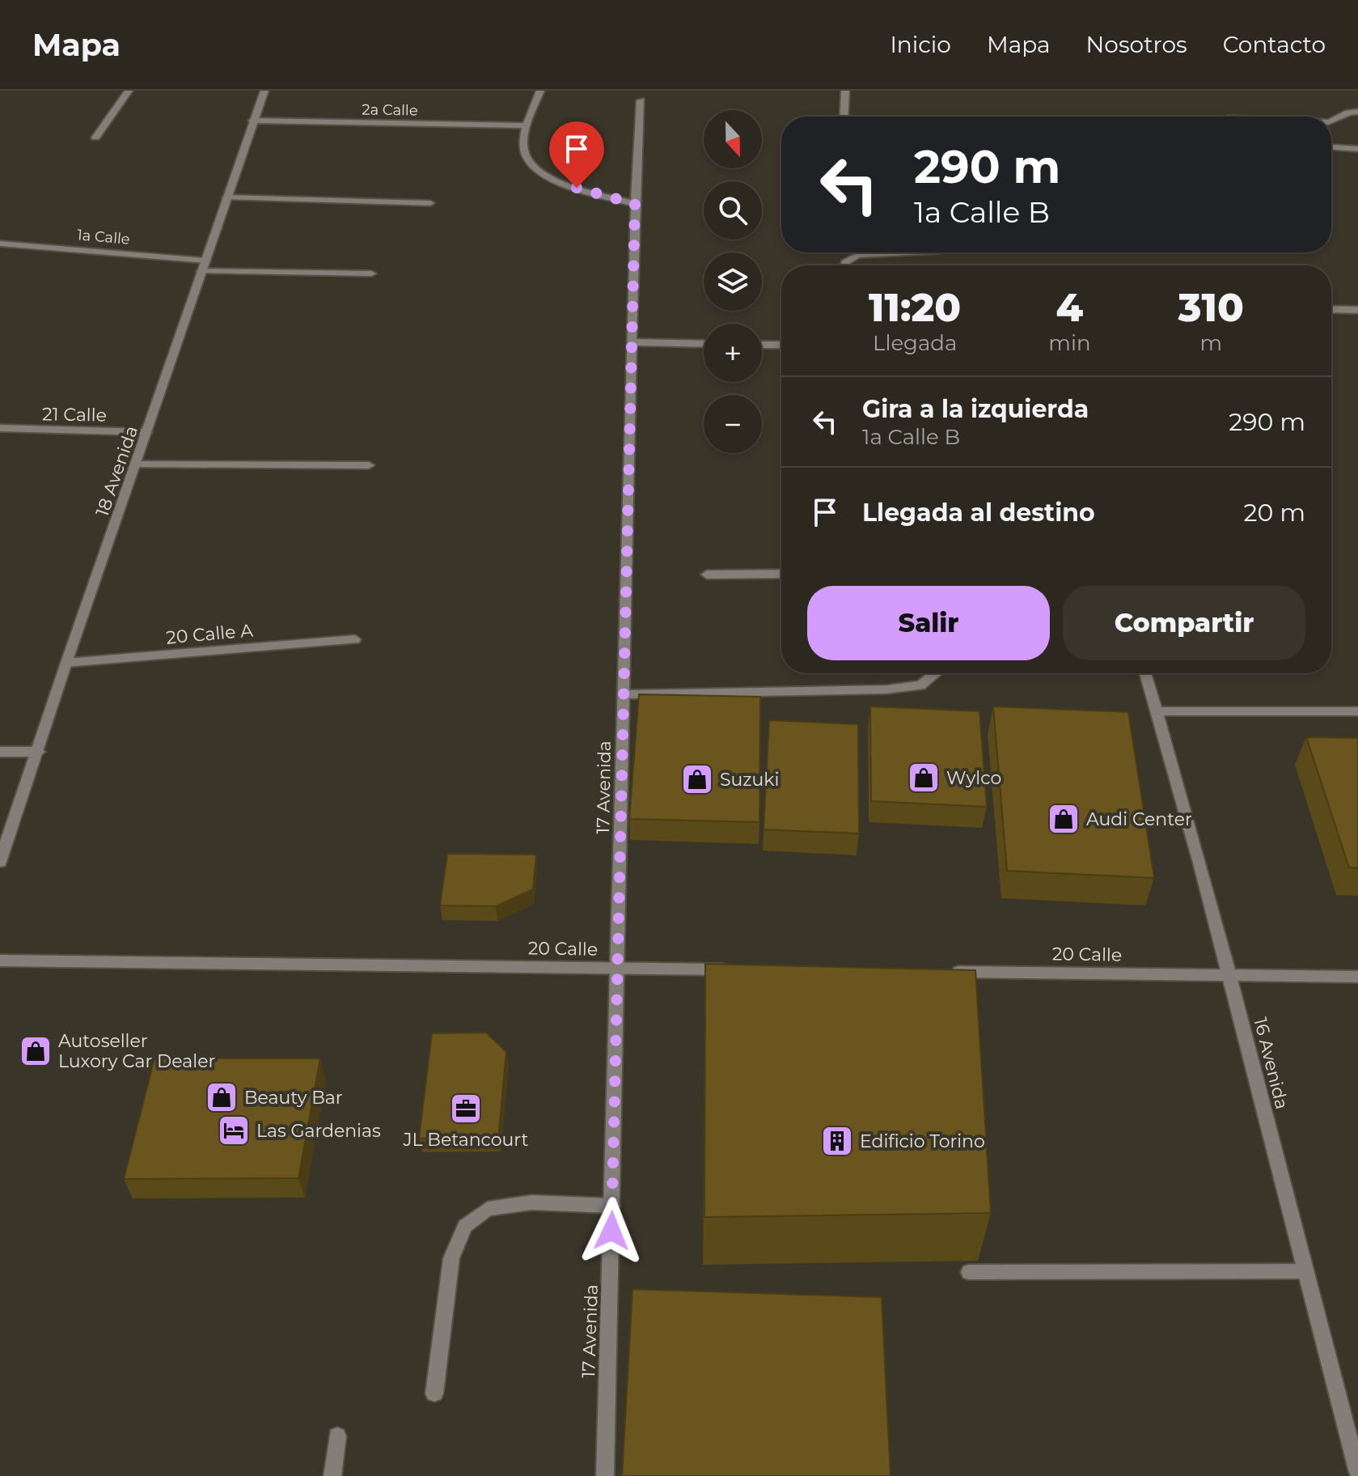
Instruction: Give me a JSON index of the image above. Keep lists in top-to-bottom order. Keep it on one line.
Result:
{"streets":{"street":["2a Calle","1a Calle","21 Calle","18 Avenida","20 Calle A","17 Avenida","20 Calle","16 Avenida"]},"crossings":[["2a Calle","18 Avenida"],["1a Calle","18 Avenida"],["21 Calle","18 Avenida"],["18 Avenida","20 Calle A"],["17 Avenida","20 Calle"],["20 Calle","16 Avenida"]],"places":{"shop":["Wylco","Suzuki","Audi Center","Autoseller Luxory Car Dealer","Beauty Bar"],"office":["JL Betancourt"],"hotel":["Las Gardenias"],"building":["Edificio Torino"]},"north":"bottom","page":{"header":"Mapa","nav":["Inicio","Mapa","Nosotros","Contacto"],"map_buttons":["+","−"],"turn":["290 m","1a Calle B"],"eta":["11:20","Llegada","4","min","310","m"],"list":[{"name":"Gira a la izquierda","note":"1a Calle B","value":"290 m"},{"name":"Llegada al destino","value":"20 m"}],"buttons":["Salir","Compartir"]}}
